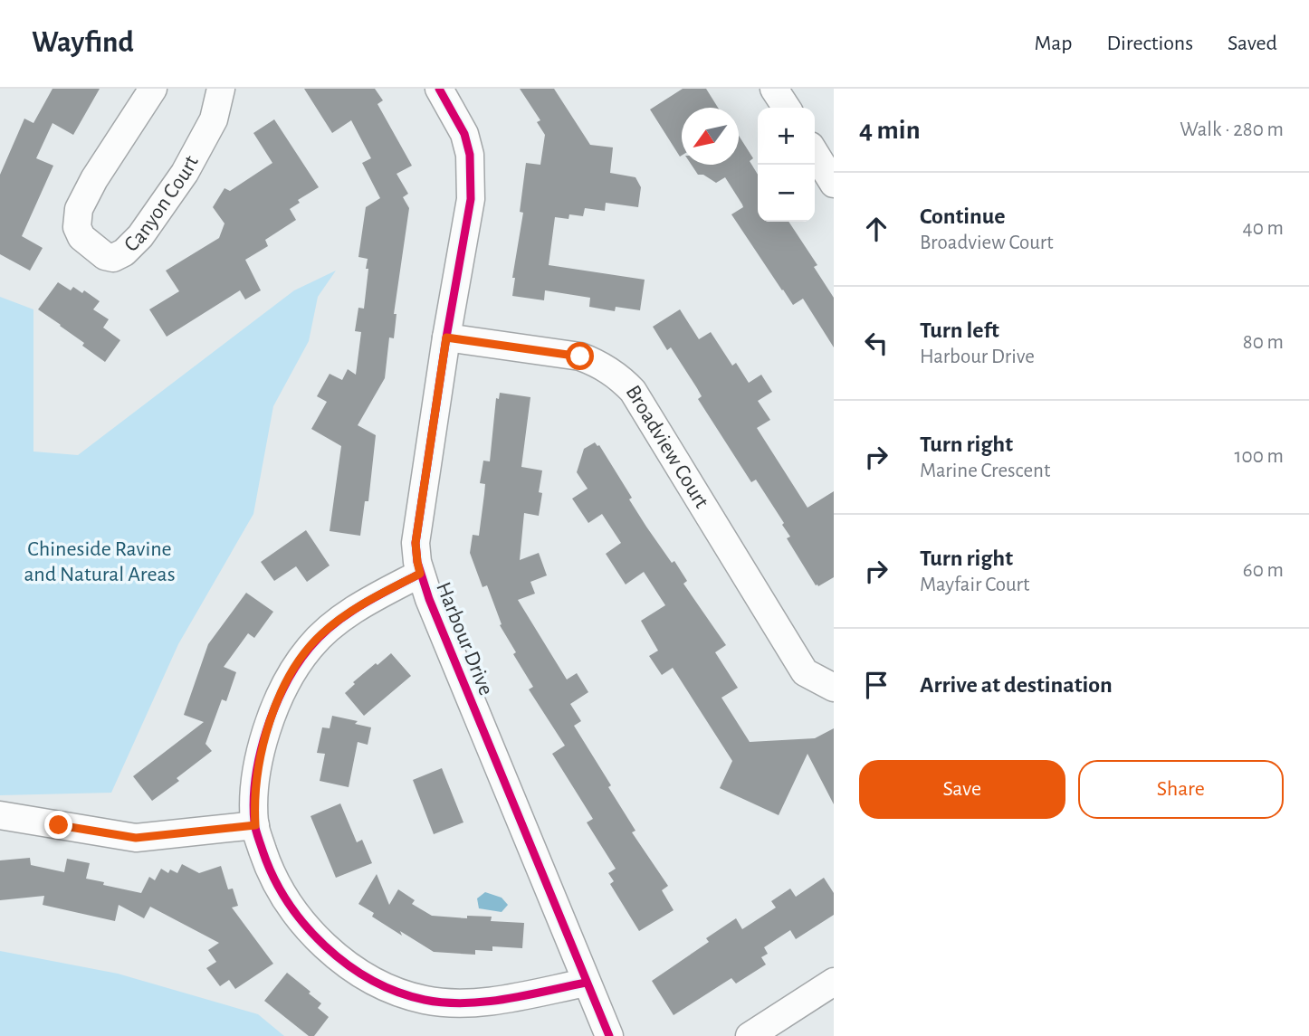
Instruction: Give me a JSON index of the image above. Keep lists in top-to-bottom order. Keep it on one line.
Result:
{"streets":{"street":["Canyon Court","Broadview Court","Harbour Drive"]},"crossings":[["Broadview Court","Harbour Drive"]],"parks":["Chineside Ravine and Natural Areas"],"north":"bottom left","page":{"header":"Wayfind","nav":["Map","Directions","Saved"],"heading":["4 min","Walk · 280 m"],"map_buttons":["+","−"],"list":[["Continue","Broadview Court","40 m"],["Turn left","Harbour Drive","80 m"],["Turn right","Marine Crescent","100 m"],["Turn right","Mayfair Court","60 m"],"Arrive at destination"],"buttons":["Save","Share"]}}
